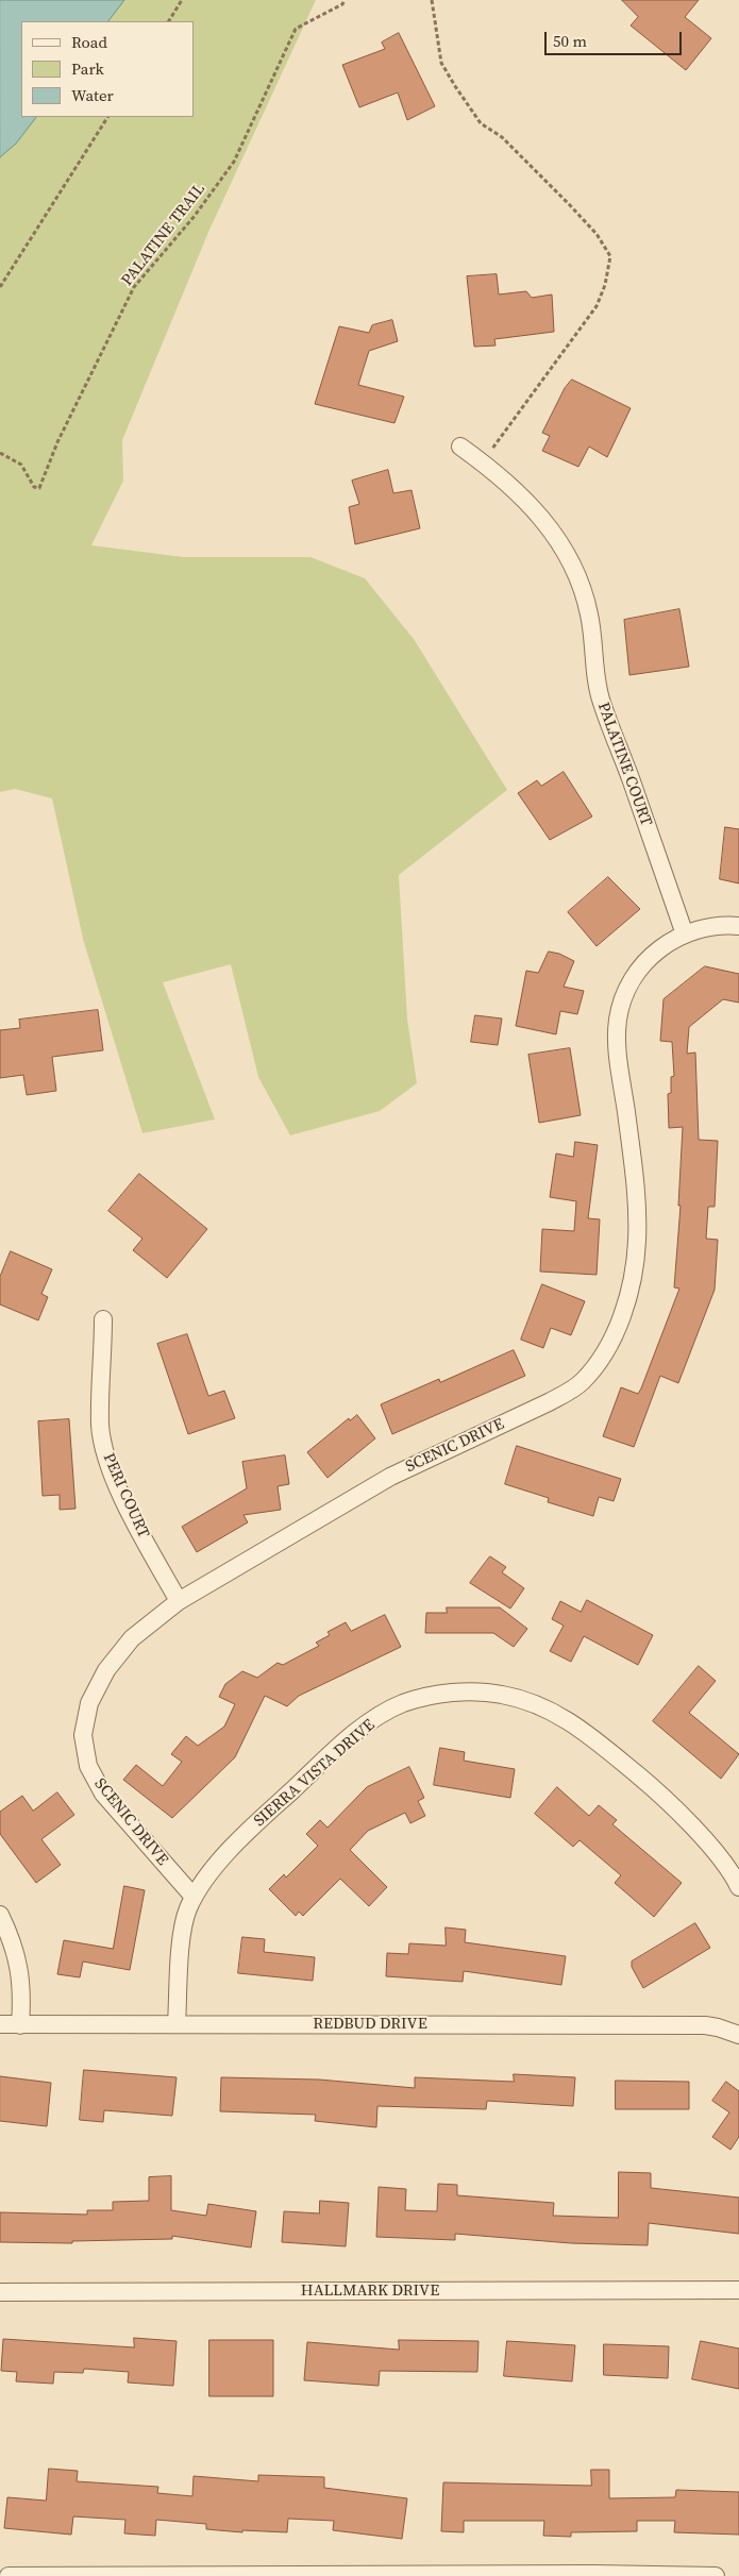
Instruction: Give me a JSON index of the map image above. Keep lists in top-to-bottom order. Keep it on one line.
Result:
{"streets":{"street":["PALATINE COURT","SCENIC DRIVE","PERI COURT","SIERRA VISTA DRIVE","REDBUD DRIVE","HALLMARK DRIVE"],"path":["PALATINE TRAIL"]},"crossings":[["PALATINE COURT","SCENIC DRIVE"],["SCENIC DRIVE","PERI COURT"],["SCENIC DRIVE","SIERRA VISTA DRIVE"],["SIERRA VISTA DRIVE","REDBUD DRIVE"]],"legend":["Road","Park","Water"],"scale_bar":"50 m"}
